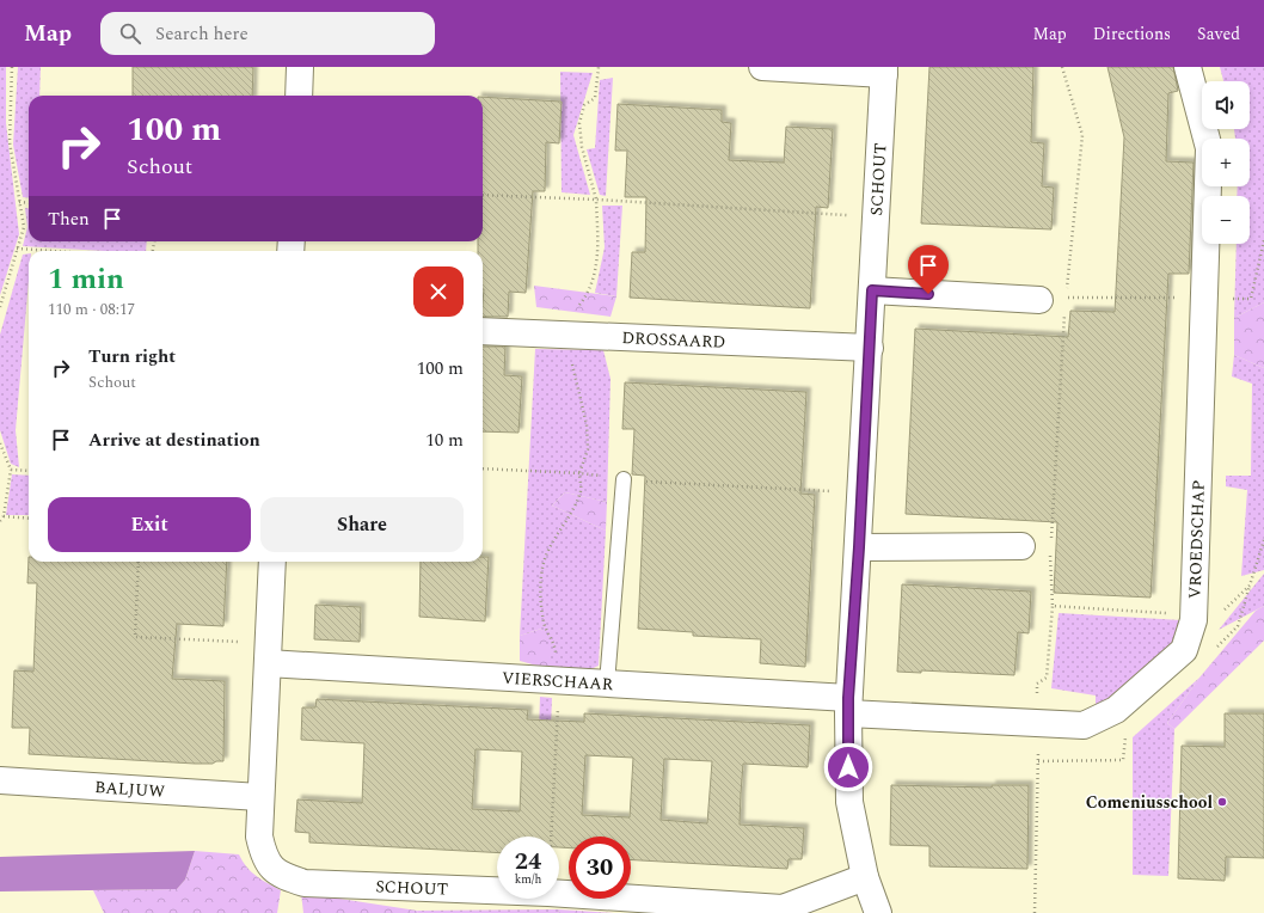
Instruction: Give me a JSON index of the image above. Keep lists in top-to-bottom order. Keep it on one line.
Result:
{"streets":{"street":["SCHOUT","DROSSAARD","VROEDSCHAP","VIERSCHAAR","BALJUW"]},"crossings":[["SCHOUT","DROSSAARD"],["SCHOUT","VROEDSCHAP"],["SCHOUT","VIERSCHAAR"],["SCHOUT","BALJUW"],["VROEDSCHAP","VIERSCHAAR"]],"places":["Comeniusschool"],"page":{"header":"Map","search":"Search here","nav":["Map","Directions","Saved"],"map_buttons":["+","−"],"turn":["100 m","Schout"],"then":"Then","heading":["1 min","110 m · 08:17"],"list":[{"name":"Turn right","note":"Schout","value":"100 m"},{"name":"Arrive at destination","value":"10 m"}],"buttons":["Exit","Share"],"speed":"24 km/h","limit":"30"}}
